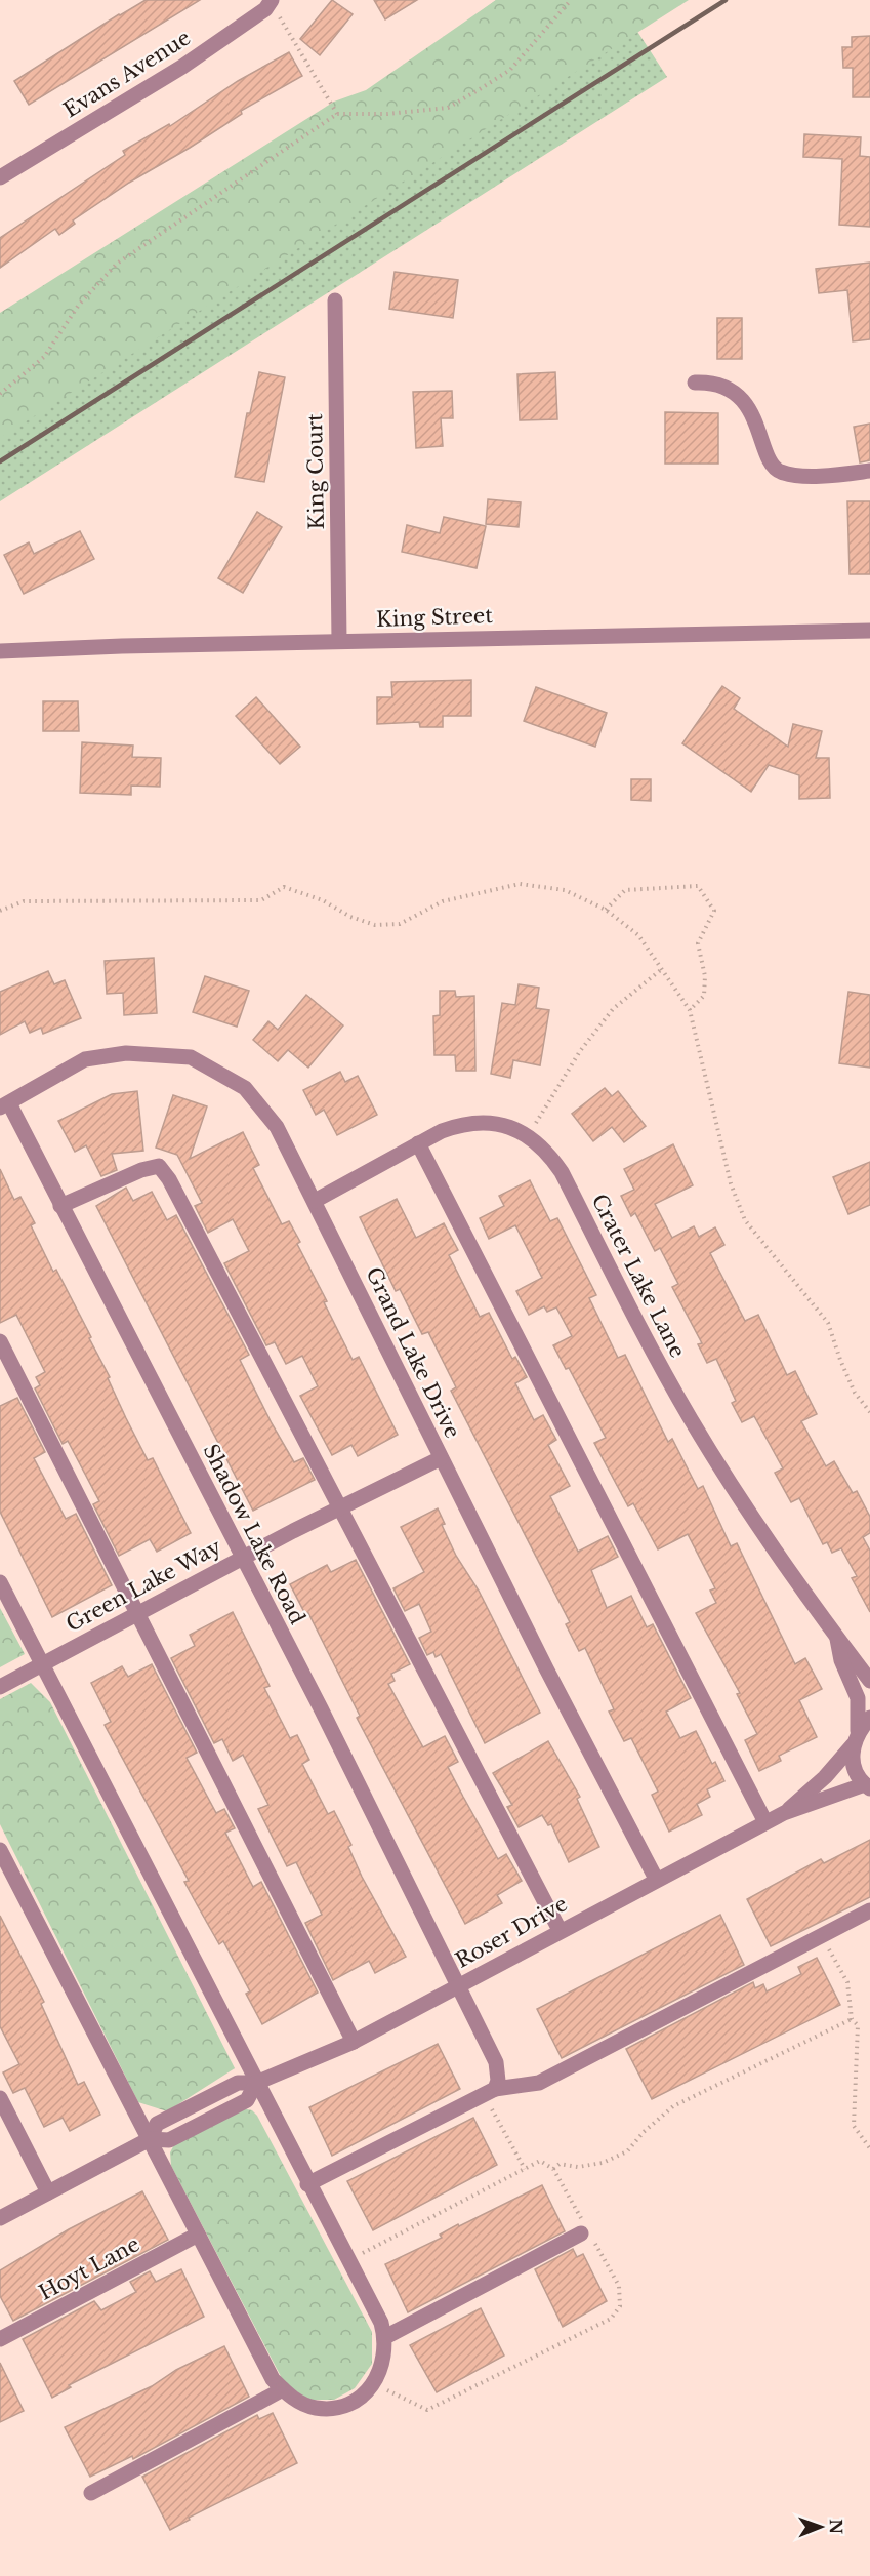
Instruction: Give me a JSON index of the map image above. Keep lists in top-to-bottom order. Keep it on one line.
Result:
{"streets":{"street":["Evans Avenue","King Court","King Street","Crater Lake Lane","Grand Lake Drive","Shadow Lake Road","Green Lake Way","Roser Drive","Hoyt Lane"]},"crossings":[["King Court","King Street"],["Crater Lake Lane","Grand Lake Drive"],["Crater Lake Lane","Roser Drive"],["Grand Lake Drive","Shadow Lake Road"],["Grand Lake Drive","Green Lake Way"],["Grand Lake Drive","Roser Drive"],["Shadow Lake Road","Green Lake Way"],["Shadow Lake Road","Roser Drive"]],"north":"right"}
